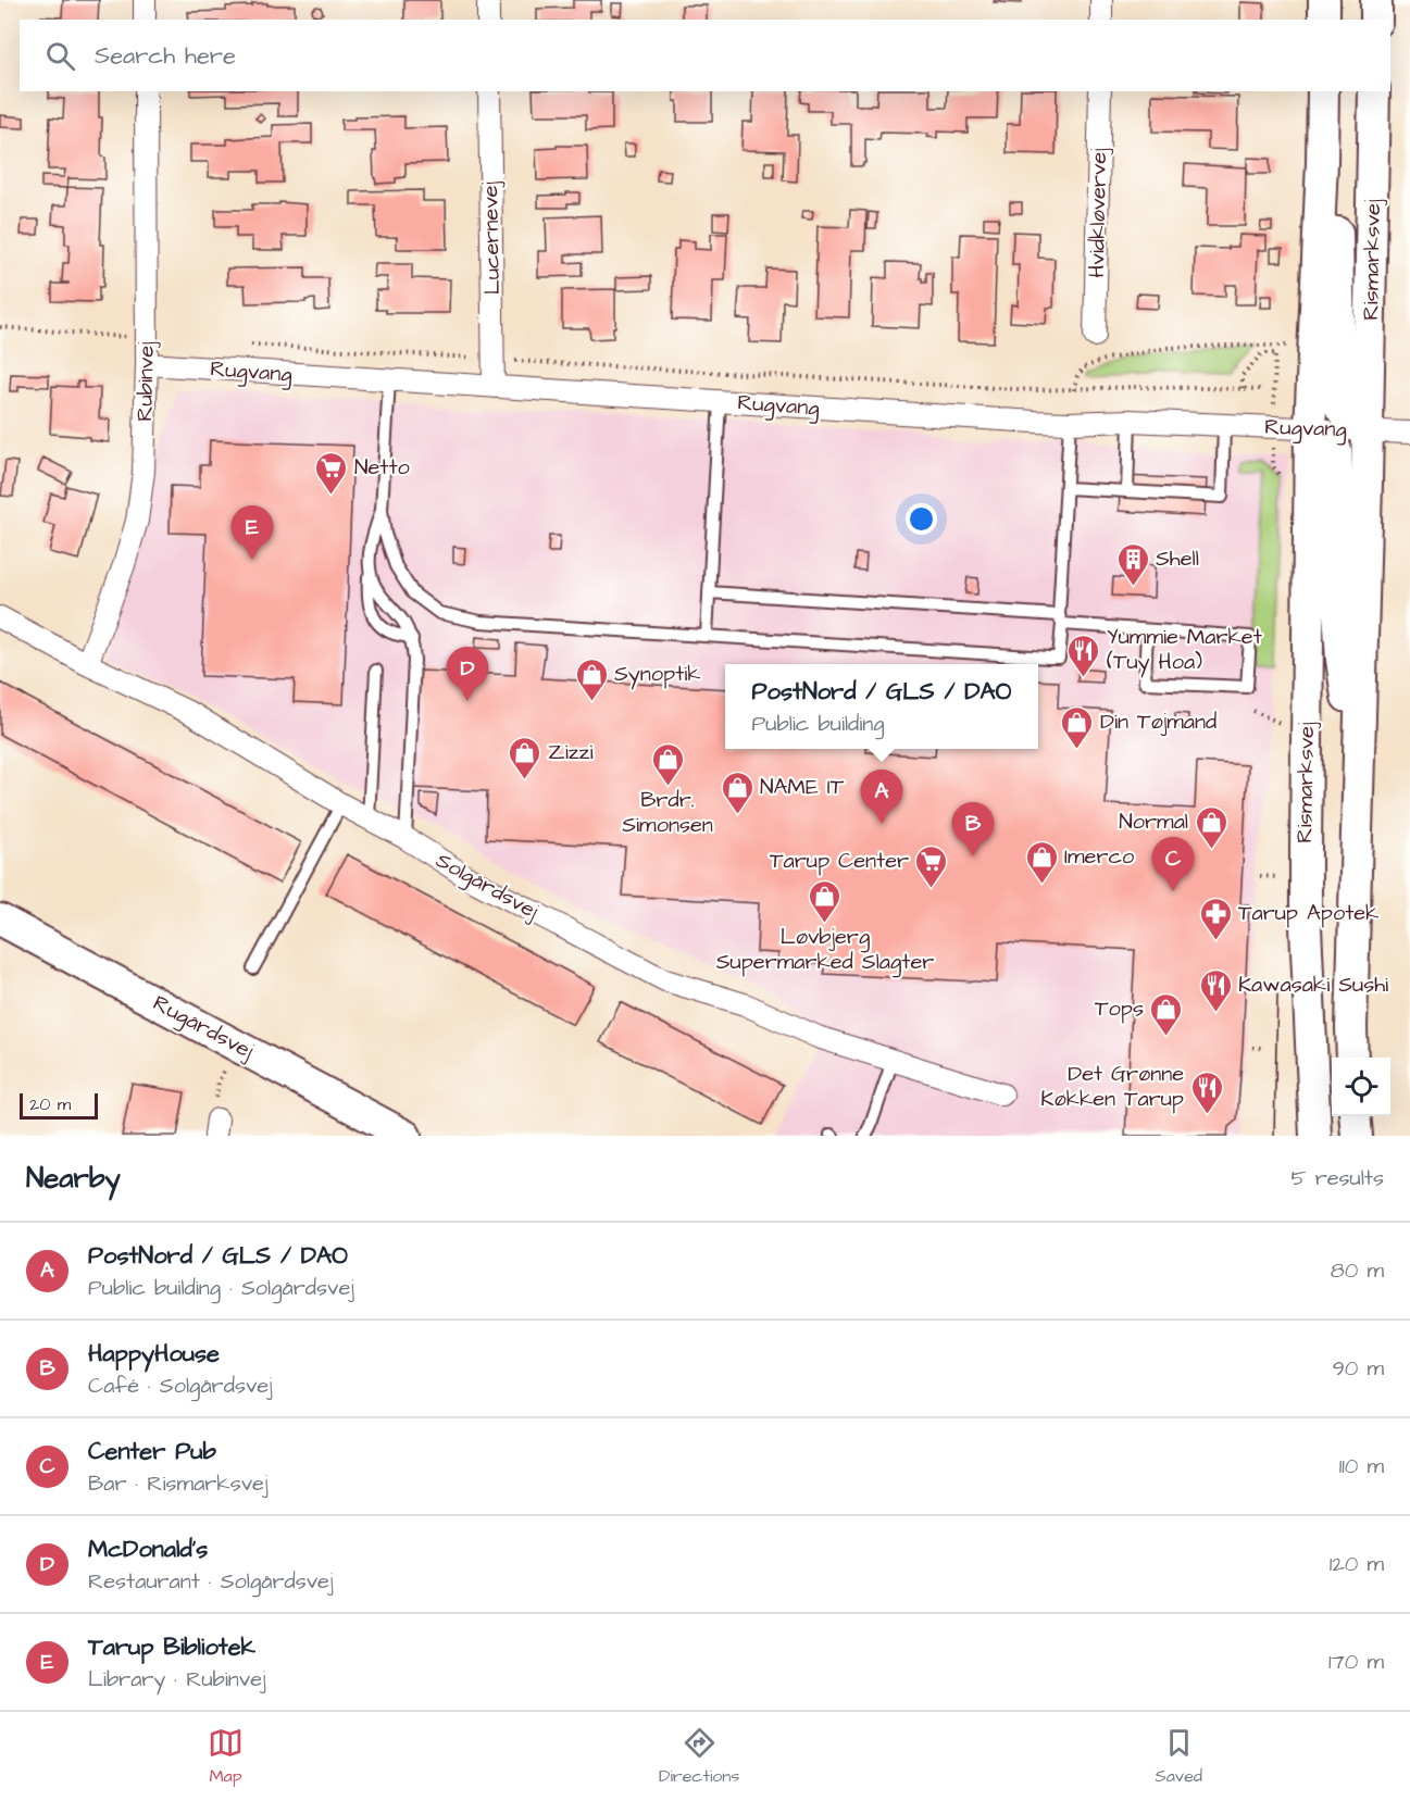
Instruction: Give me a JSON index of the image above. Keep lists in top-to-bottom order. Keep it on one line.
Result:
{"streets":{"main road":["Rismarksvej","Rugårdsvej"],"street":["Hvidkløvervej","Lucernevej","Rugvang","Rubinvej","Solgårdsvej"]},"crossings":[["Lucernevej","Rugvang"],["Rismarksvej","Rugvang"],["Rugvang","Rubinvej"],["Rubinvej","Solgårdsvej"]],"places":{"supermarket":["Netto","Tarup Center"],"building":["Shell"],"restaurant":["Yummie Market (Tuy Hoa)","Kawasaki Sushi","Det Grønne Køkken Tarup"],"shop":["Synoptik","Din Tøjmand","Zizzi","Brdr. Simonsen","NAME IT","Normal","Imerco","Løvbjerg Supermarked Slagter","Tops"],"pharmacy":["Tarup Apotek"]},"scale_bar":"20 m","page":{"search":"Search here","pins":["E","D","A","B","C"],"popup":["PostNord / GLS / DAO","Public building"],"scale":"20 m","heading":["Nearby","5 results"],"list":[{"mark":"A","name":"PostNord / GLS / DAO","note":"Public building · Solgårdsvej","value":"80 m"},{"mark":"B","name":"HappyHouse","note":"Café · Solgårdsvej","value":"90 m"},{"mark":"C","name":"Center Pub","note":"Bar · Rismarksvej","value":"110 m"},{"mark":"D","name":"McDonald's","note":"Restaurant · Solgårdsvej","value":"120 m"},{"mark":"E","name":"Tarup Bibliotek","note":"Library · Rubinvej","value":"170 m"}],"nav":["Map","Directions","Saved"]}}
